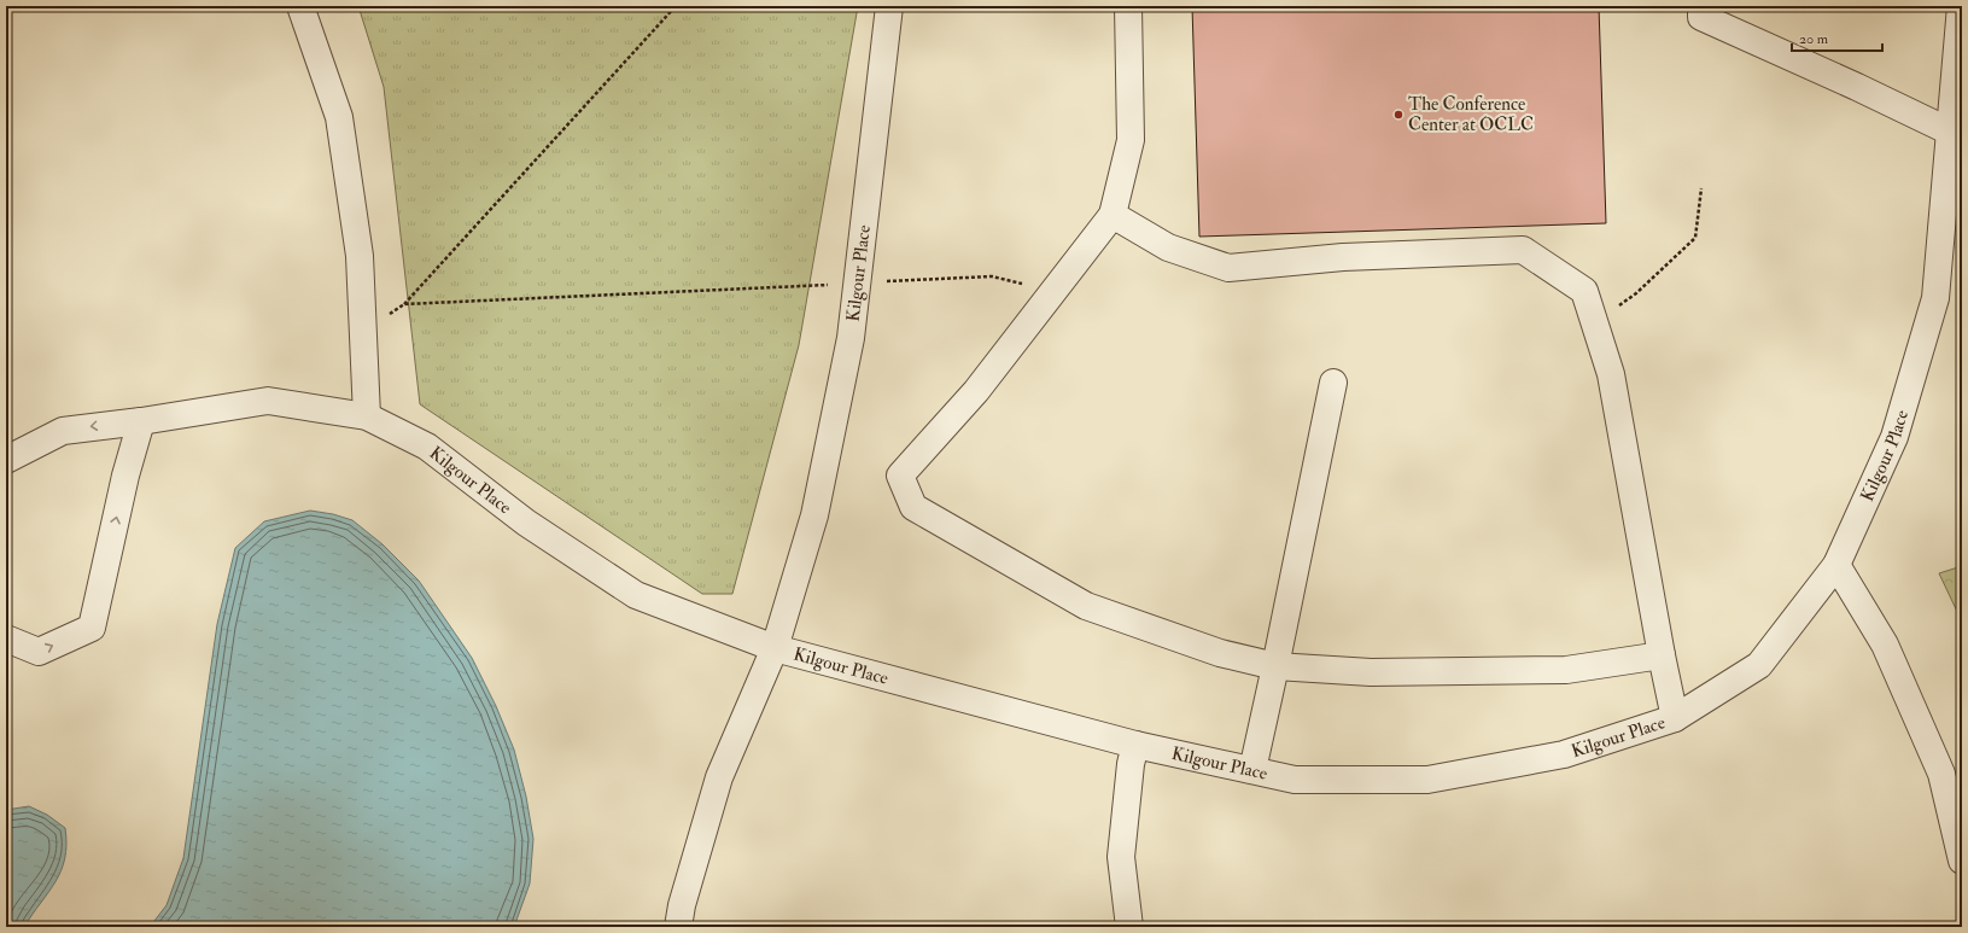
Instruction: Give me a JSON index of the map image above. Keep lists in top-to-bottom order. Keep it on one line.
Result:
{"streets":{"street":["Kilgour Place"]},"places":["The Conference Center at OCLC"],"scale_bar":"20 m"}
